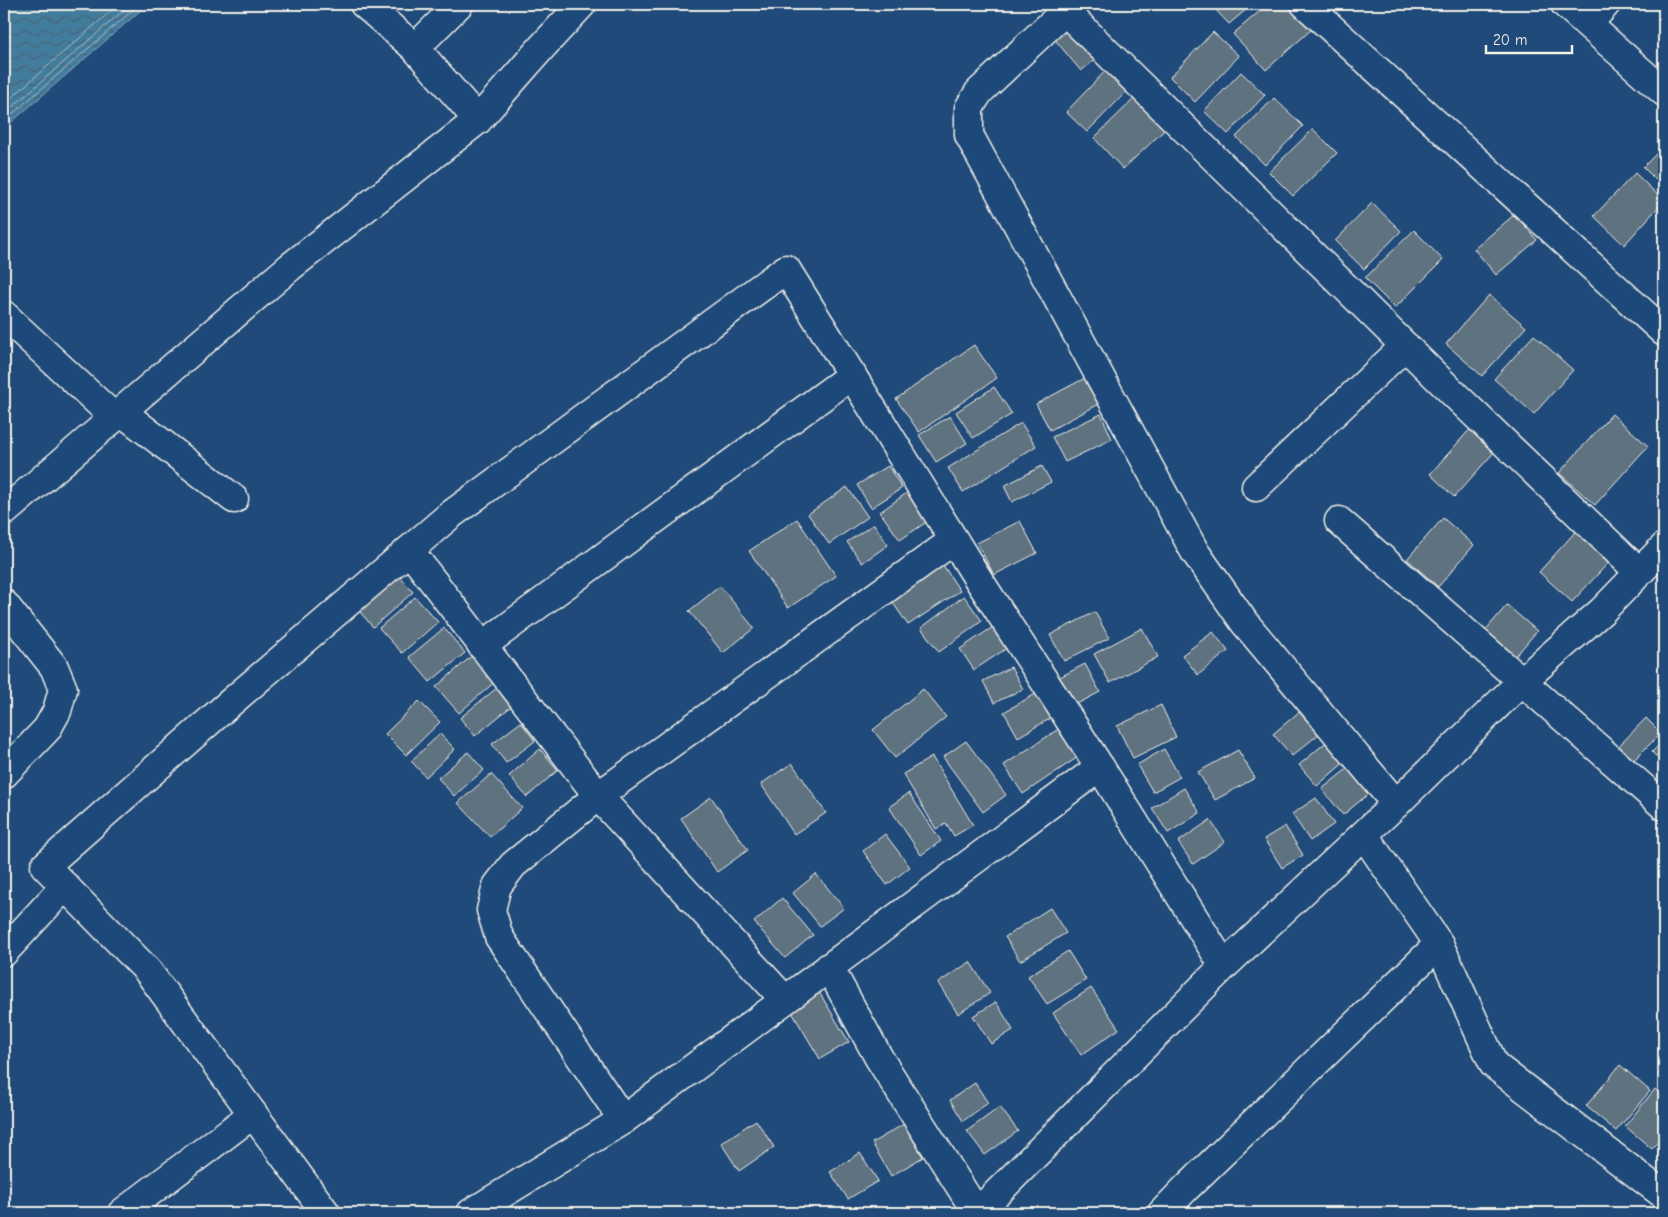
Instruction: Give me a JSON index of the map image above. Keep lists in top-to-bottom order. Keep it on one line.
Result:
{"scale_bar":"20 m"}
